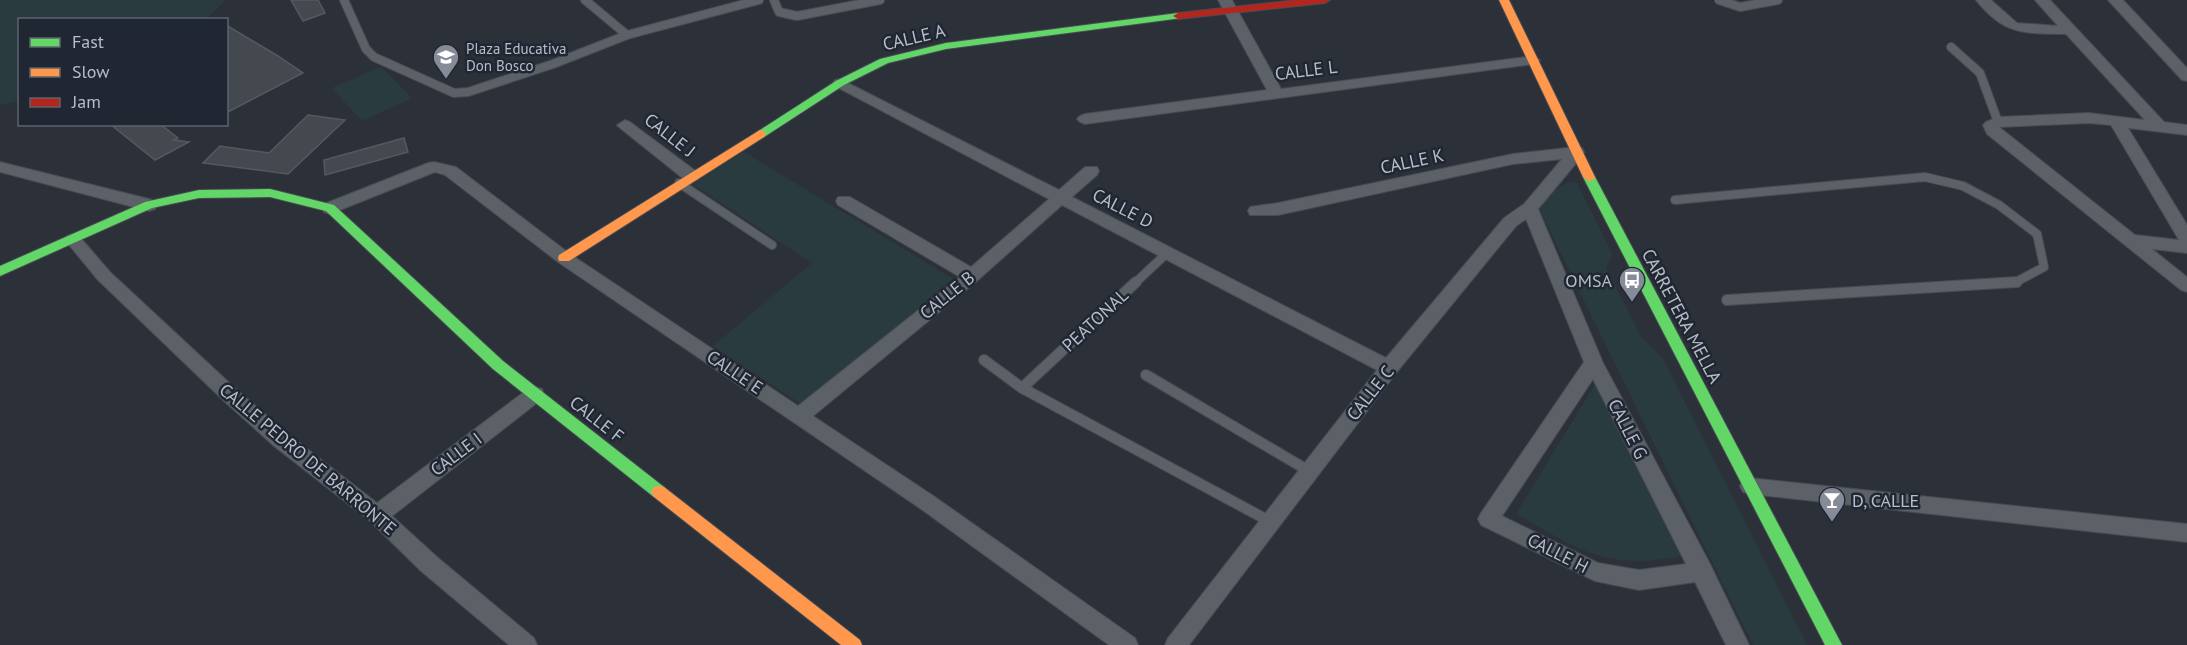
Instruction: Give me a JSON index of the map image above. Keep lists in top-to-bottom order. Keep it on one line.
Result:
{"streets":{"street":["CALLE A","CALLE L","CALLE J","CALLE K","CALLE D","CALLE B","CARRETERA MELLA","CALLE E","CALLE C","CALLE F","CALLE G","CALLE I","CALLE PEDRO DE BARRONTE","CALLE H"],"lane":["PEATONAL"]},"crossings":[["CALLE A","CALLE J"],["CALLE A","CALLE D"],["CALLE A","CALLE E"],["CALLE L","CARRETERA MELLA"],["CALLE K","CARRETERA MELLA"],["CALLE K","CALLE C"],["CALLE D","CALLE B"],["CALLE D","PEATONAL"],["CALLE D","CALLE C"],["CALLE B","CALLE E"],["CARRETERA MELLA","CALLE C"],["CALLE E","CALLE F"],["CALLE C","CALLE G"],["CALLE F","CALLE I"],["CALLE G","CALLE H"],["CALLE I","CALLE PEDRO DE BARRONTE"]],"places":{"school or university":["Plaza Educativa Don Bosco"],"bus stop":["OMSA"],"bar":["D, CALLE"]},"legend":["Fast","Slow","Jam"]}
